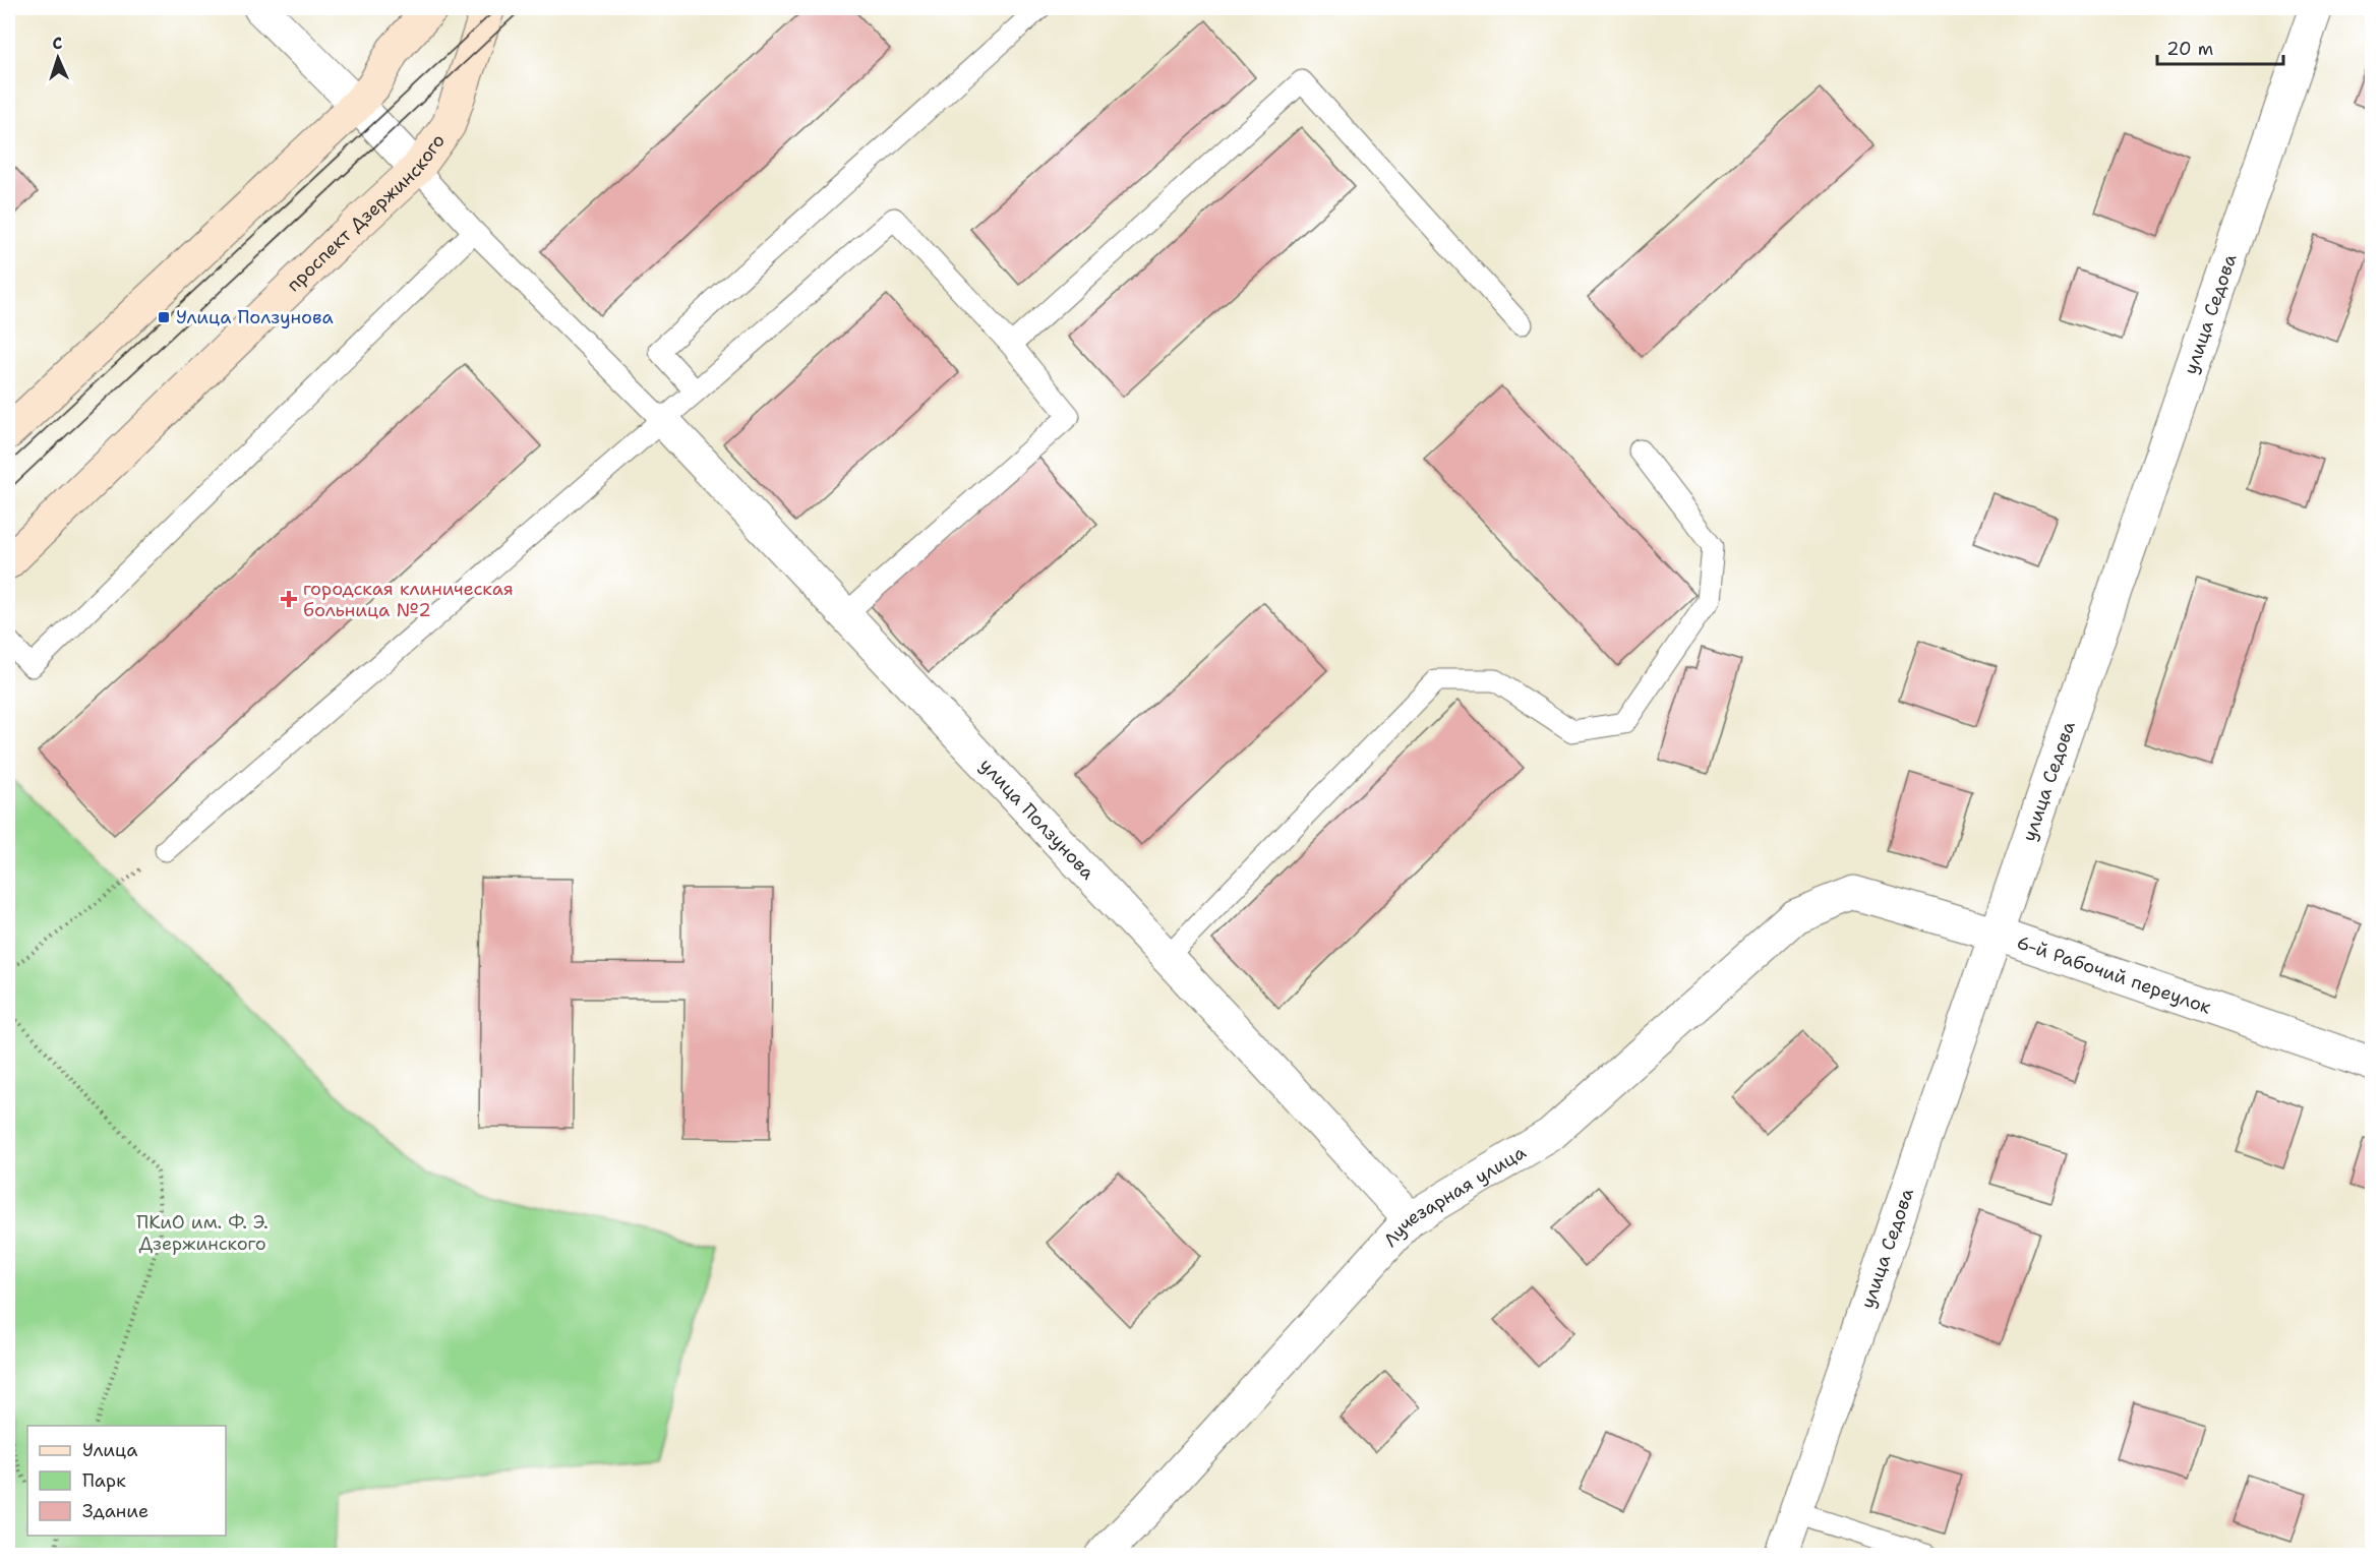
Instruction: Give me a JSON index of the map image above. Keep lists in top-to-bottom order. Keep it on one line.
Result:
{"streets":{"main road":["проспект Дзержинского"],"street":["улица Седова","улица Ползунова","6-й Рабочий переулок","Лучезарная улица"]},"crossings":[["улица Седова","6-й Рабочий переулок"],["улица Ползунова","Лучезарная улица"],["6-й Рабочий переулок","Лучезарная улица"]],"parks":["ПКиО им. Ф. Э. Дзержинского"],"places":{"transit":["Улица Ползунова"],"health":["городская клиническая больница №2"]},"legend":["Улица","Парк","Здание"],"scale_bar":"20 m","north":"top"}
